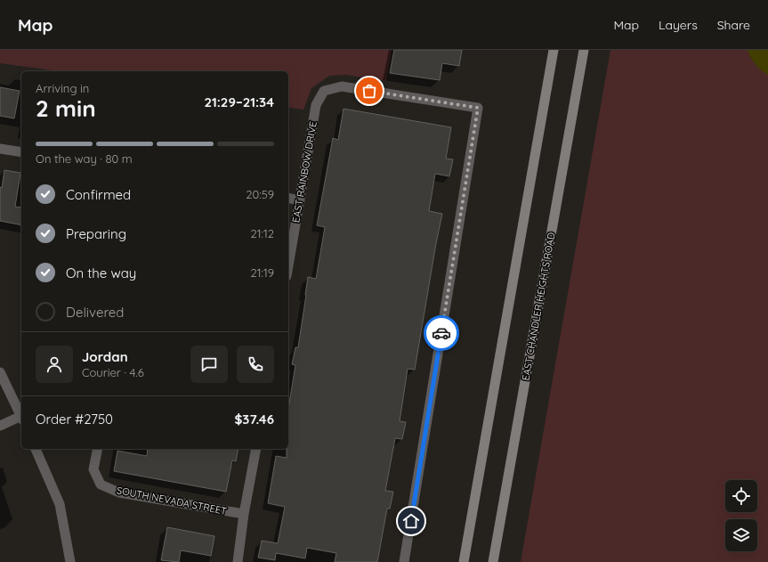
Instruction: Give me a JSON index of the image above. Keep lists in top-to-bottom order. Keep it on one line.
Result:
{"streets":{"main road":["EAST CHANDLER HEIGHTS ROAD"],"street":["EAST RAINBOW DRIVE","SOUTH NEVADA STREET"]},"page":{"header":"Map","nav":["Map","Layers","Share"],"heading":["2 min","Arriving in","21:29–21:34"],"panel":["Jordan","Courier · 4.6","Order #2750","$37.46"],"bar":"On the way · 80 m","list":[["Confirmed","20:59"],["Preparing","21:12"],["On the way","21:19"],"Delivered"]}}
